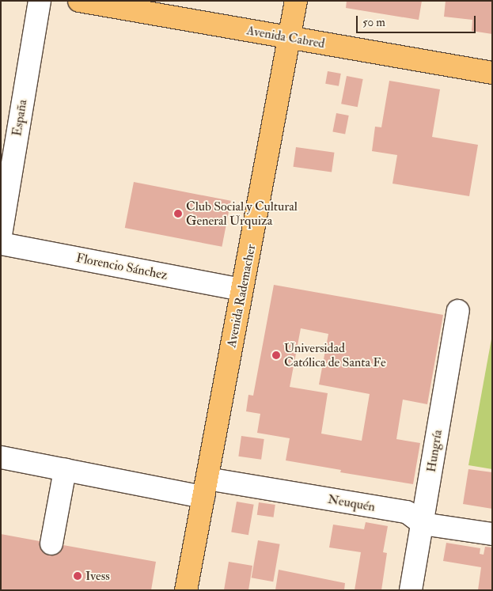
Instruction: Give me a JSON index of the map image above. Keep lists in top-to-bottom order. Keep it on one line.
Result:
{"streets":{"main road":["Avenida Cabred","Avenida Rademacher"],"street":["España","Florencio Sánchez","Hungría","Neuquén"]},"crossings":[["Avenida Cabred","Avenida Rademacher"],["Florencio Sánchez","Avenida Rademacher"],["Avenida Rademacher","Neuquén"],["Hungría","Neuquén"]],"places":["Club Social y Cultural General Urquiza","Universidad Católica de Santa Fe","Ivess"],"scale_bar":"50 m"}
